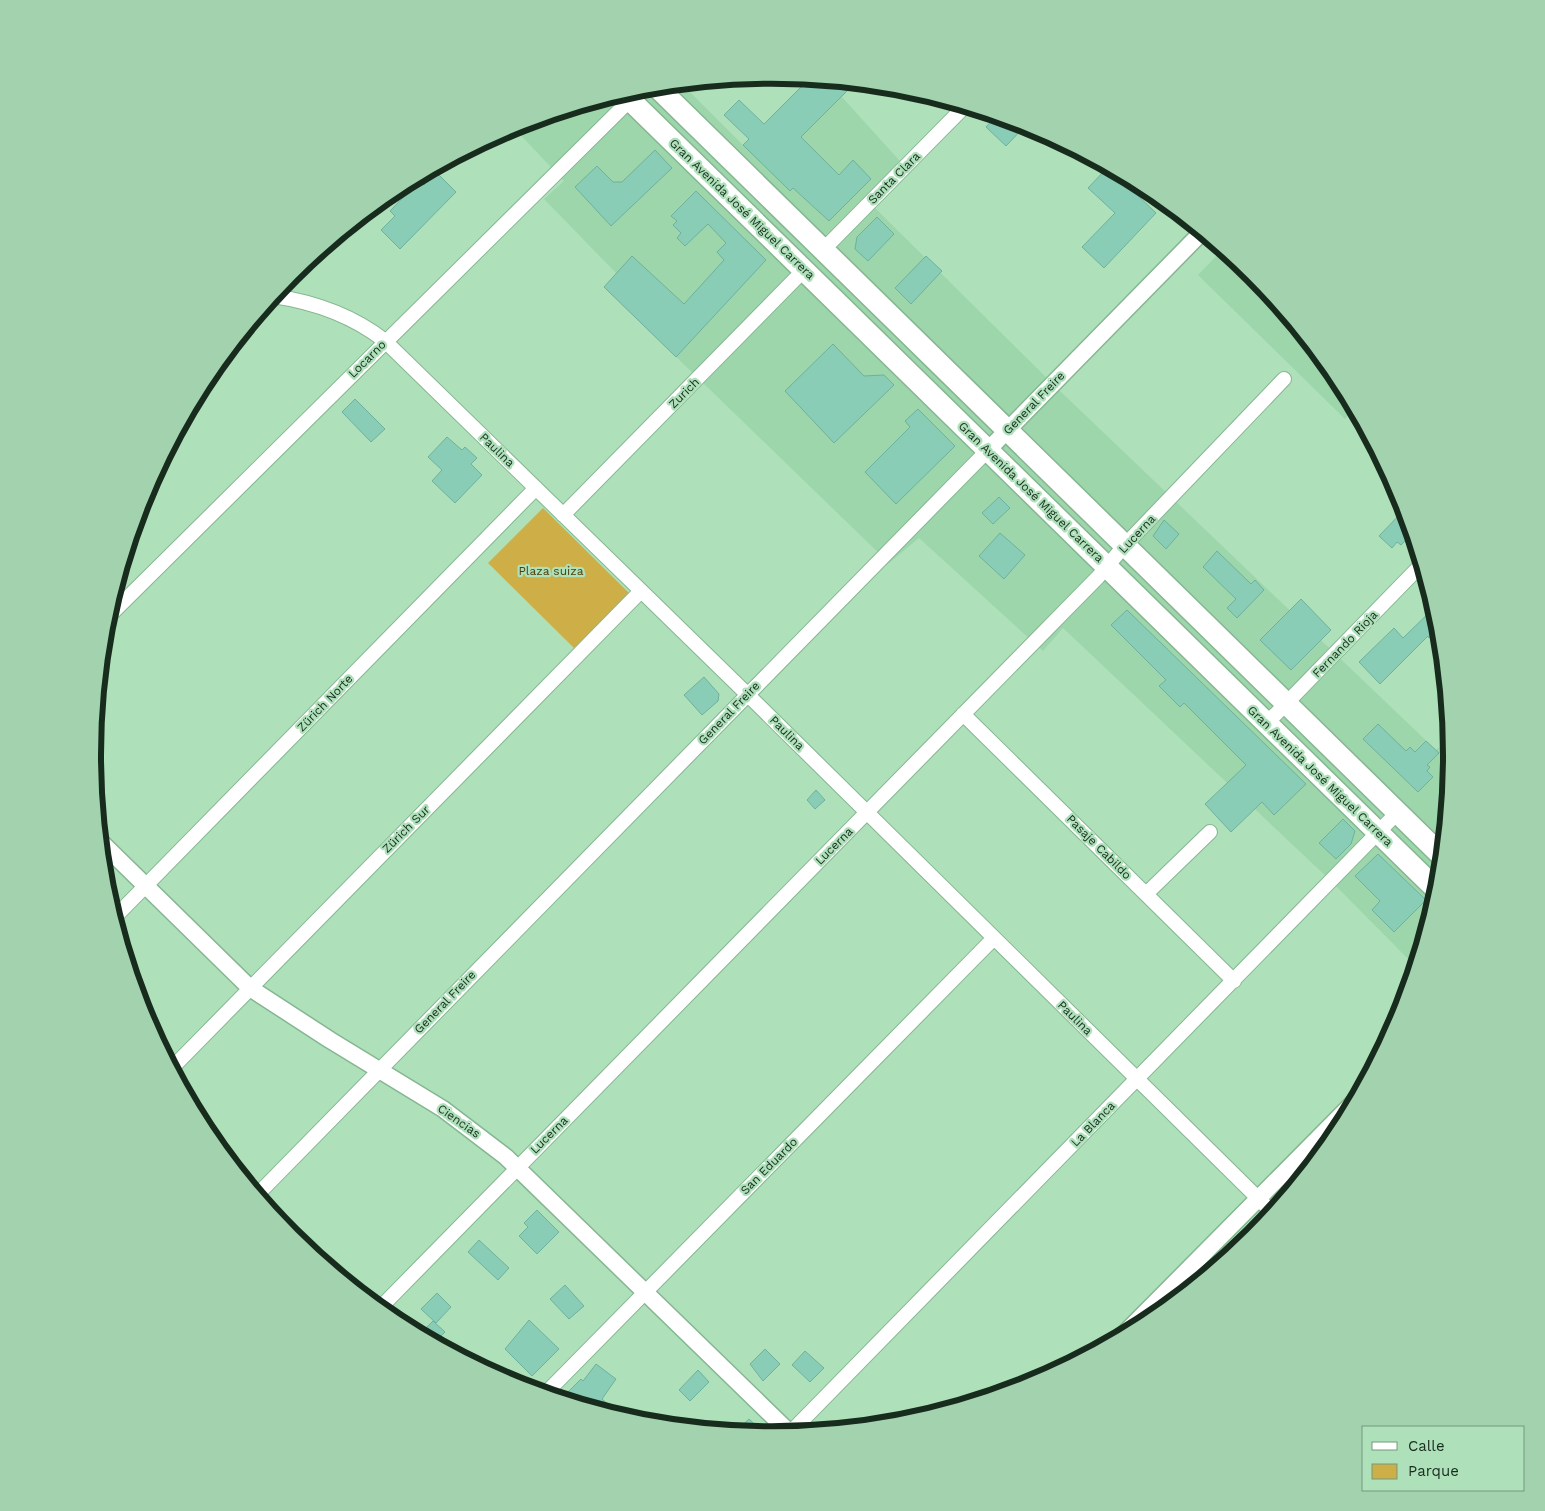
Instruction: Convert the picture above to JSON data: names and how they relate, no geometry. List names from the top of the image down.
{
  "streets": {
    "main road": ["Gran Avenida José Miguel Carrera"],
    "street": [
      "Santa Clara",
      "Locarno",
      "Zurich",
      "General Freire",
      "Paulina",
      "Lucerna",
      "Fernando Rioja",
      "Zürich Norte",
      "Zürich Sur",
      "Pasaje Cabildo",
      "Ciencias",
      "La Blanca",
      "San Eduardo"
    ]
  },
  "crossings": [
    ["Gran Avenida José Miguel Carrera", "Locarno"],
    ["Gran Avenida José Miguel Carrera", "Zurich"],
    ["Gran Avenida José Miguel Carrera", "General Freire"],
    ["Gran Avenida José Miguel Carrera", "Lucerna"],
    ["Gran Avenida José Miguel Carrera", "Fernando Rioja"],
    ["Gran Avenida José Miguel Carrera", "La Blanca"],
    ["Locarno", "Paulina"],
    ["Zurich", "Paulina"],
    ["General Freire", "Paulina"],
    ["General Freire", "Ciencias"],
    ["Paulina", "Lucerna"],
    ["Paulina", "Zürich Norte"],
    ["Paulina", "Zürich Sur"],
    ["Paulina", "La Blanca"],
    ["Paulina", "San Eduardo"],
    ["Lucerna", "Pasaje Cabildo"],
    ["Lucerna", "Ciencias"],
    ["Zürich Norte", "Ciencias"],
    ["Zürich Sur", "Ciencias"],
    ["Pasaje Cabildo", "La Blanca"],
    ["Ciencias", "San Eduardo"]
  ],
  "parks": ["Plaza suiza"],
  "legend": ["Calle", "Parque"]
}
